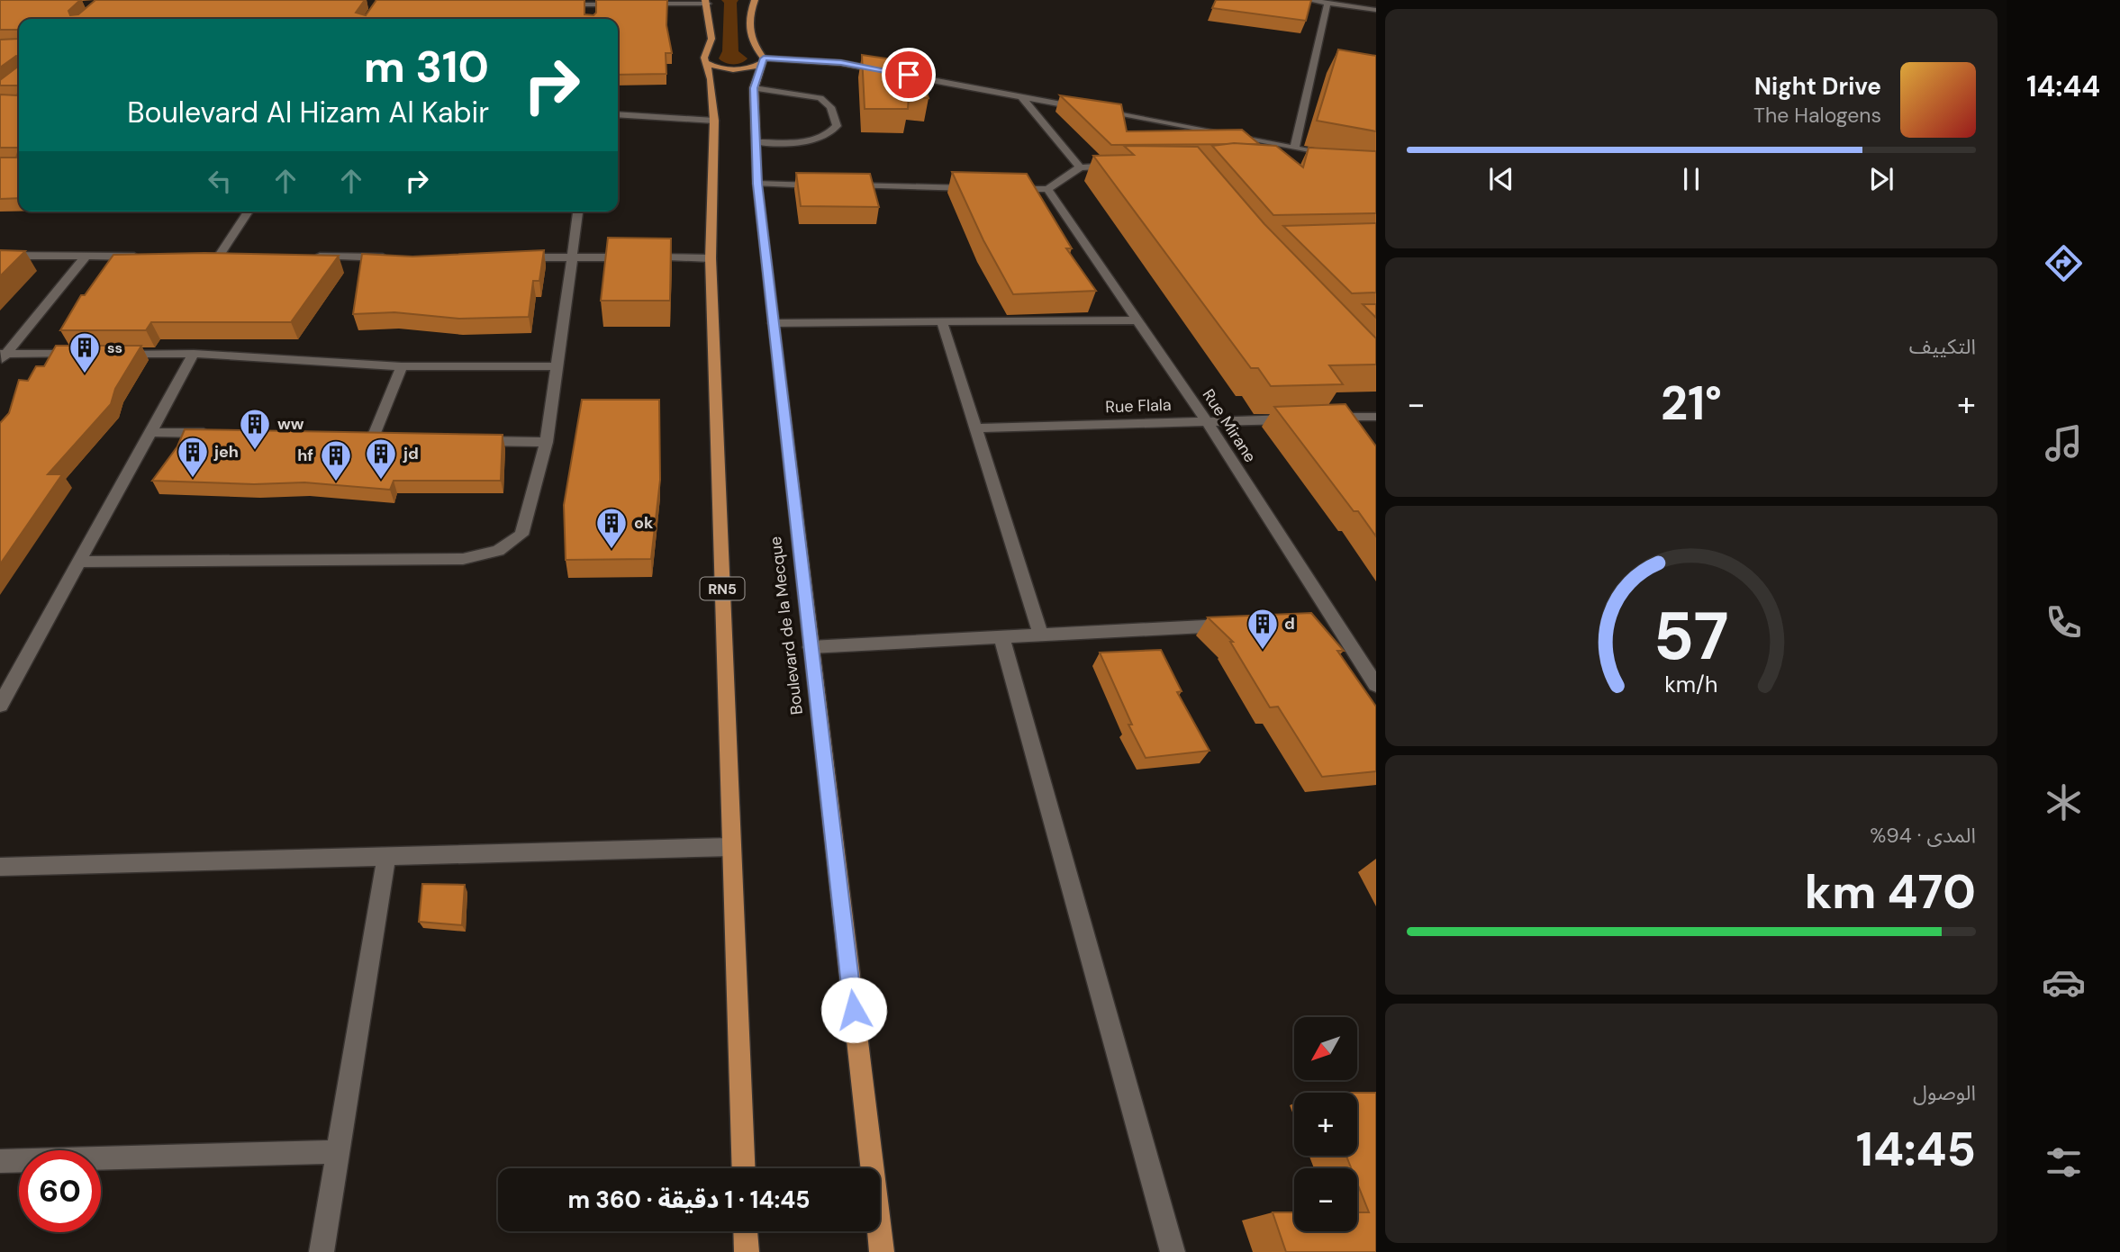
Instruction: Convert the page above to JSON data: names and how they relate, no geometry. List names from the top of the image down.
{
  "streets": {
    "main road": ["RN5", "Boulevard de la Mecque"],
    "street": ["Rue Flala", "Rue Mirane"]
  },
  "crossings": [
    ["Rue Flala", "Rue Mirane"]
  ],
  "places": {
    "building": [
      "ss",
      "ww",
      "jeh",
      "jd",
      "hf",
      "ok",
      "d"
    ]
  },
  "north": "bottom left",
  "page": {
    "tabs": "14:44",
    "turn": ["310 m", "Boulevard Al Hizam Al Kabir"],
    "song": ["Night Drive", "The Halogens"],
    "tile": [
      "التكييف",
      ["المدى · 94%", "470 km"],
      ["الوصول", "14:45"]
    ],
    "heat": ["−", "21°", "+"],
    "map_buttons": ["+", "−"],
    "limit": "60",
    "trip": "14:45 · 1 دقيقة · 360 m",
    "gauge": ["57", "km/h"]
  }
}
